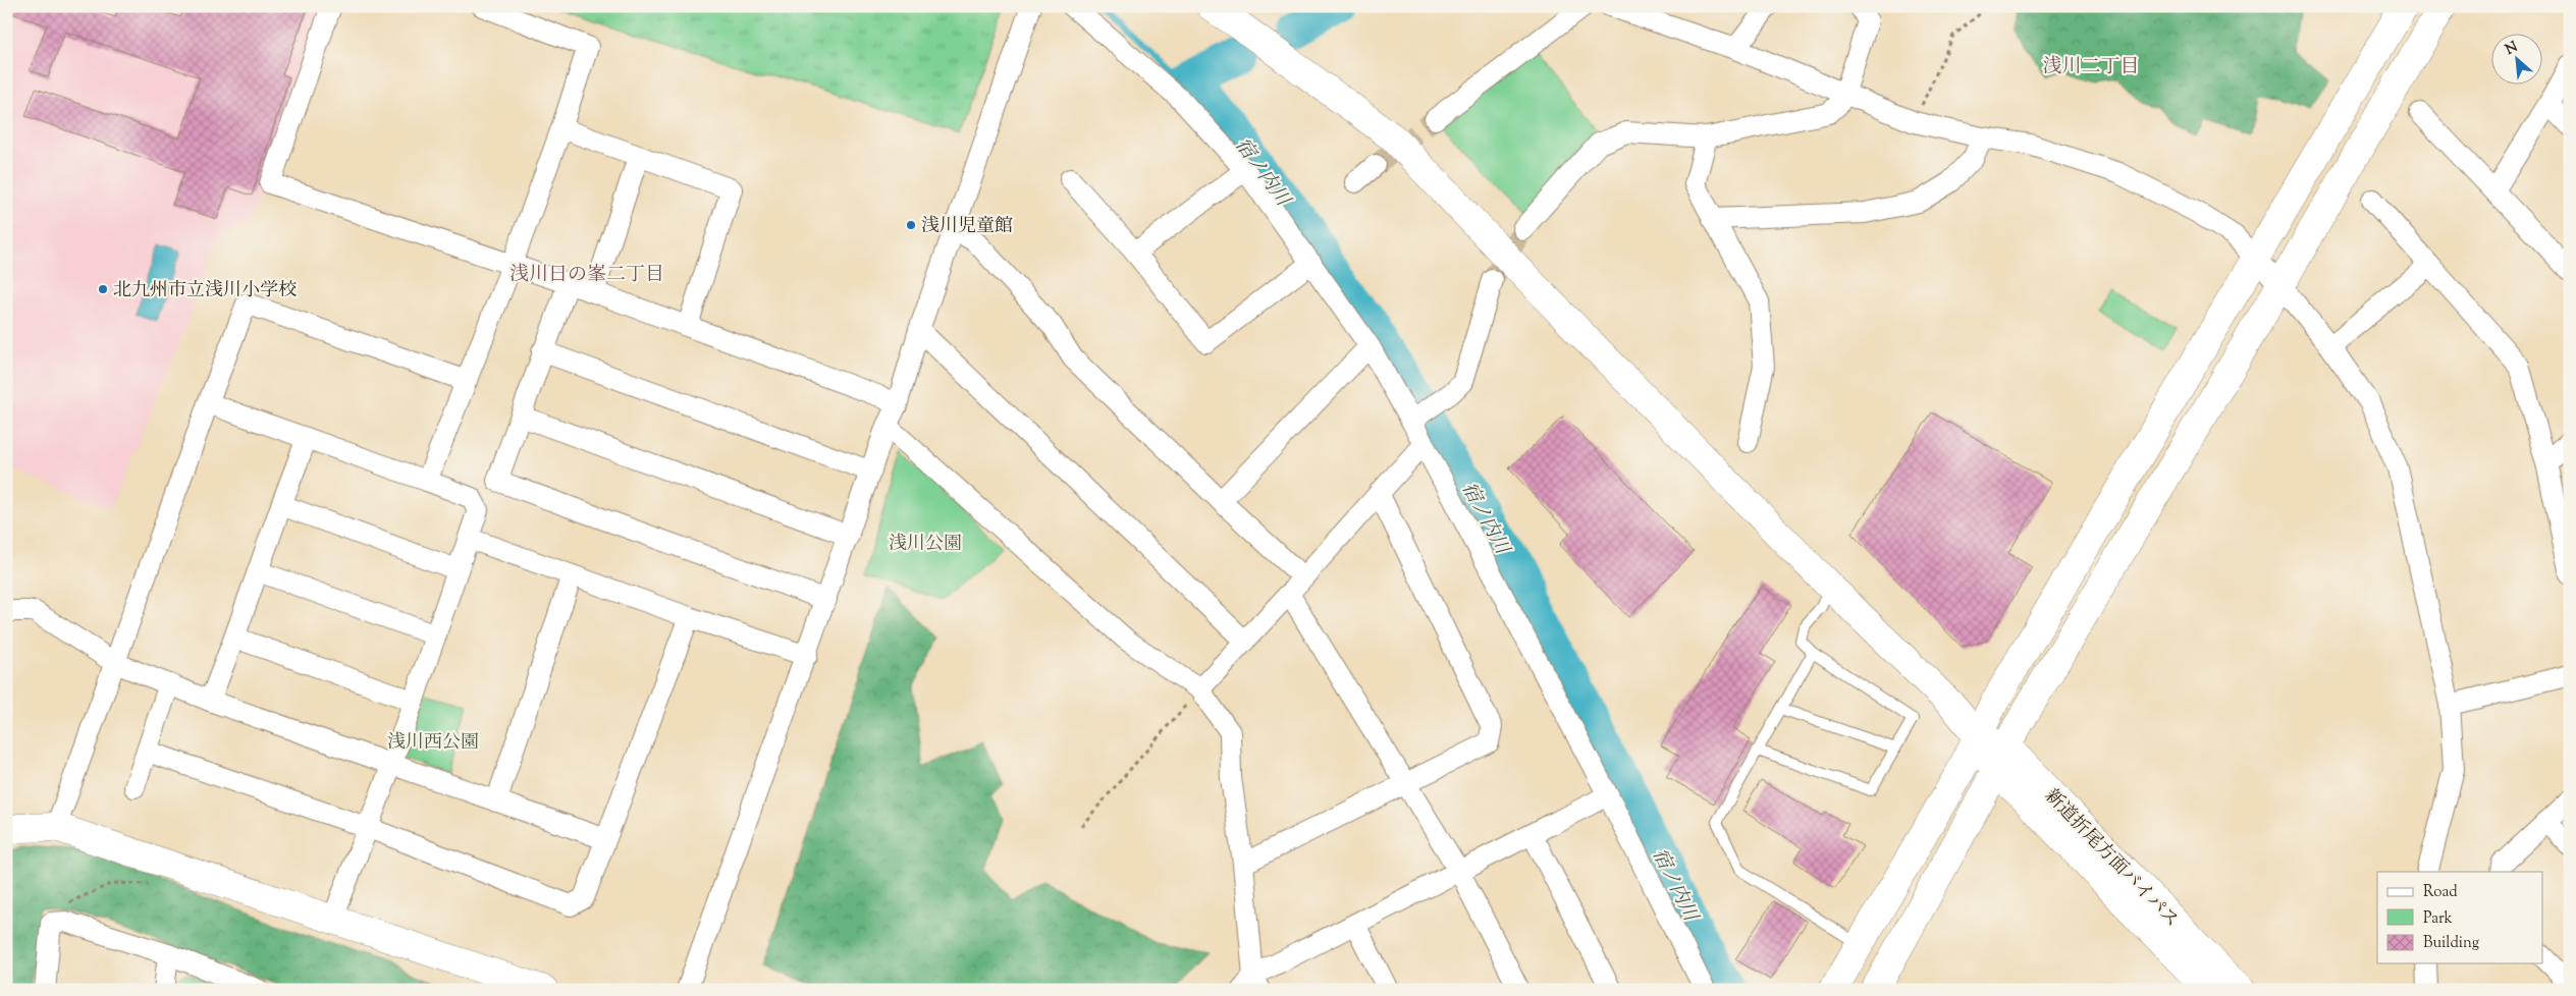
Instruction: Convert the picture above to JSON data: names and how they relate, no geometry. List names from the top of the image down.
{
  "streets": {
    "street": ["新道折尾方面バイパス"]
  },
  "districts": ["浅川二丁目", "浅川日の峯二丁目"],
  "water": ["宿ノ内川"],
  "parks": ["浅川公園", "浅川西公園"],
  "places": ["浅川児童館", "北九州市立浅川小学校"],
  "legend": ["Road", "Park", "Building"],
  "north": "top left"
}
